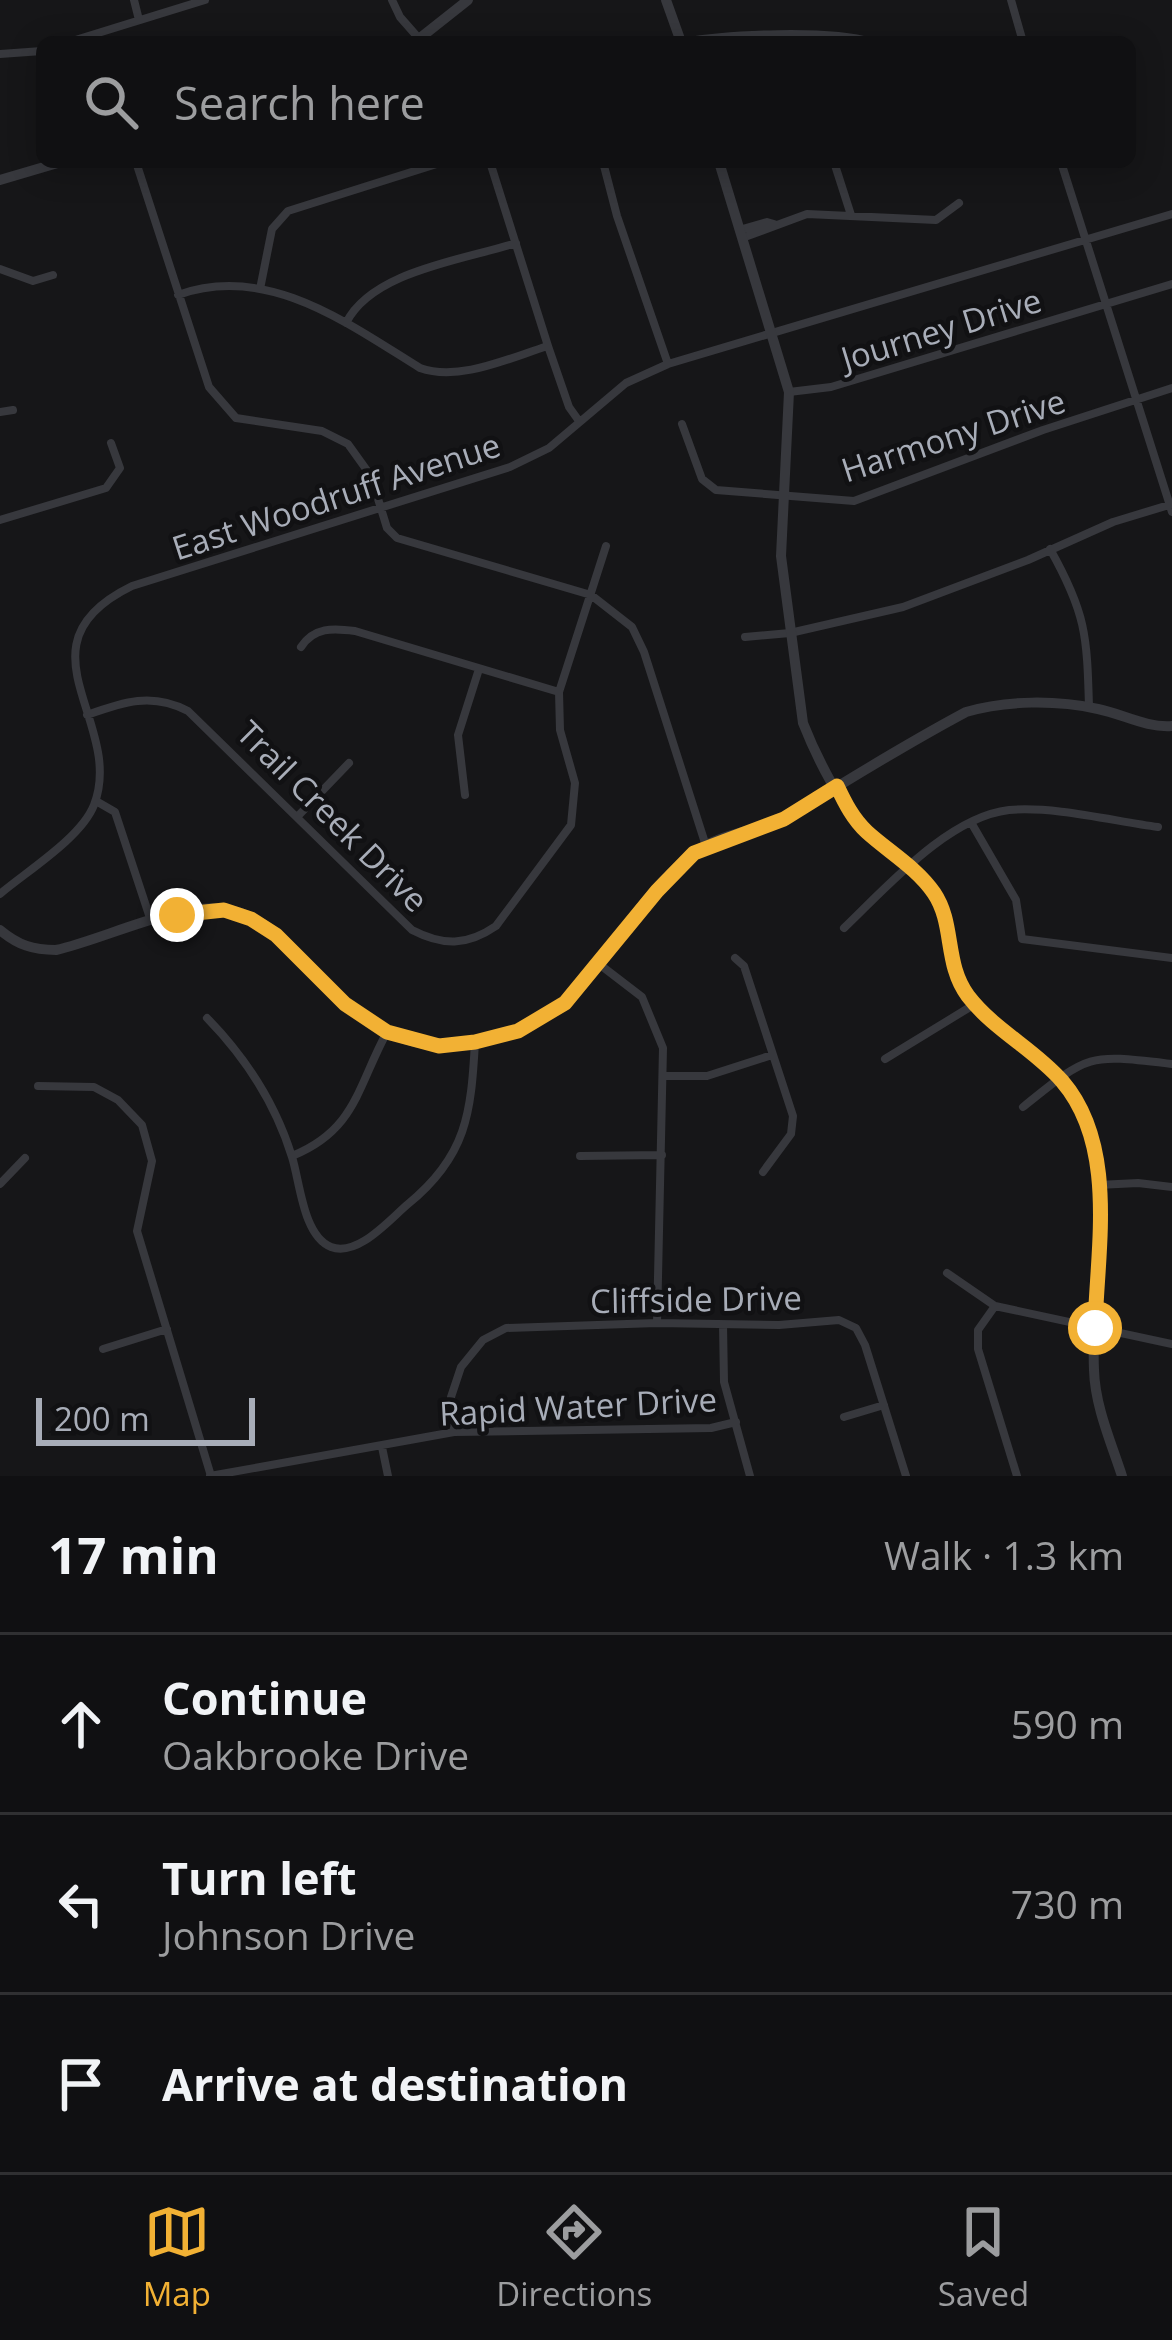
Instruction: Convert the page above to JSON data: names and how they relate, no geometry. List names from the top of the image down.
{
  "streets": {
    "street": [
      "Journey Drive",
      "Harmony Drive",
      "East Woodruff Avenue",
      "Trail Creek Drive",
      "Cliffside Drive",
      "Rapid Water Drive"
    ]
  },
  "crossings": [
    ["East Woodruff Avenue", "Trail Creek Drive"],
    ["Cliffside Drive", "Rapid Water Drive"]
  ],
  "scale_bar": "200 m",
  "page": {
    "search": "Search here",
    "scale": "200 m",
    "heading": ["17 min", "Walk · 1.3 km"],
    "list": [
      ["Continue", "Oakbrooke Drive", "590 m"],
      ["Turn left", "Johnson Drive", "730 m"],
      "Arrive at destination"
    ],
    "nav": ["Map", "Directions", "Saved"]
  }
}
